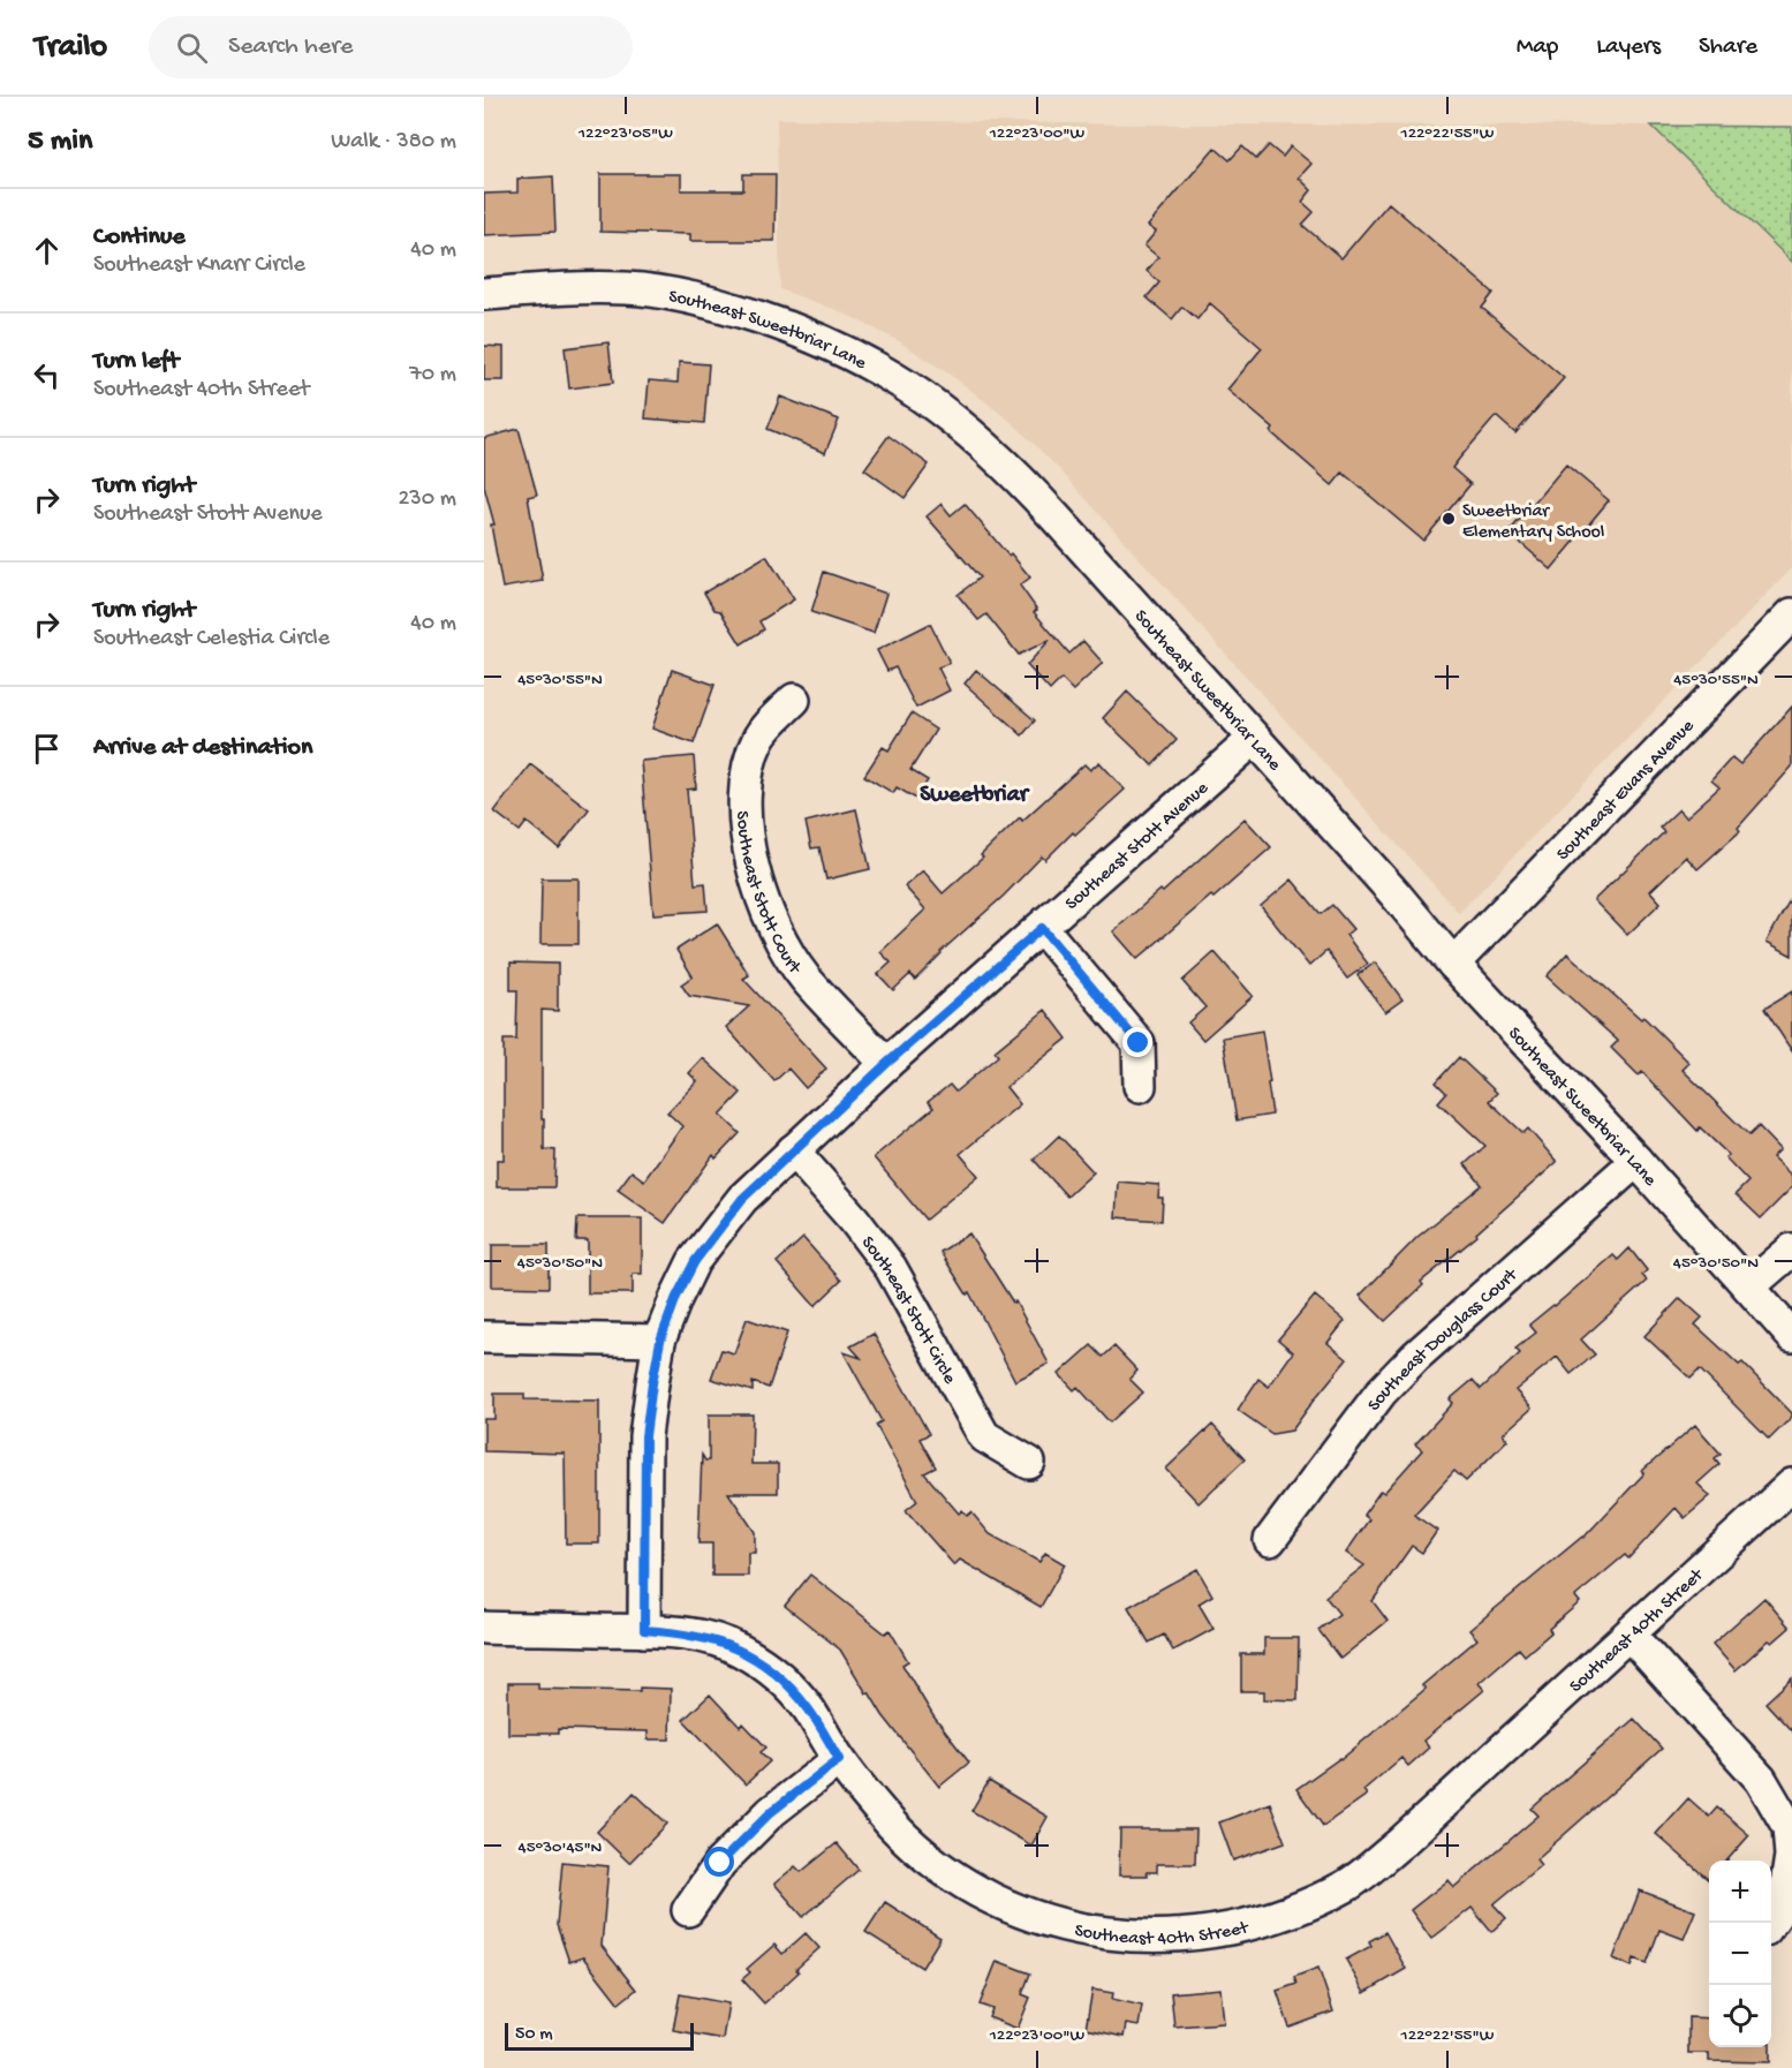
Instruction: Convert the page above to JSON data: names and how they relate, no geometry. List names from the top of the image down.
{
  "streets": {
    "street": [
      "Southeast Sweetbriar Lane",
      "Southeast Evans Avenue",
      "Southeast Stott Avenue",
      "Southeast Stott Court",
      "Southeast Stott Circle",
      "Southeast Douglass Court",
      "Southeast 40th Street"
    ]
  },
  "crossings": [
    ["Southeast Sweetbriar Lane", "Southeast Evans Avenue"],
    ["Southeast Sweetbriar Lane", "Southeast Stott Avenue"],
    ["Southeast Sweetbriar Lane", "Southeast Douglass Court"],
    ["Southeast Stott Avenue", "Southeast Stott Court"],
    ["Southeast Stott Avenue", "Southeast Stott Circle"],
    ["Southeast Stott Avenue", "Southeast 40th Street"]
  ],
  "districts": ["Sweetbriar"],
  "places": ["Sweetbriar Elementary School"],
  "scale_bar": "50 m",
  "page": {
    "header": "Trailo",
    "search": "Search here",
    "nav": ["Map", "Layers", "Share"],
    "heading": ["5 min", "Walk · 380 m"],
    "list": [
      ["Continue", "Southeast Knarr Circle", "40 m"],
      ["Turn left", "Southeast 40th Street", "70 m"],
      ["Turn right", "Southeast Stott Avenue", "230 m"],
      ["Turn right", "Southeast Celestia Circle", "40 m"],
      "Arrive at destination"
    ],
    "map_buttons": ["+", "−"],
    "scale": "50 m"
  },
  "coordinates": [
    "122°23'05\"W",
    "122°23'00\"W",
    "122°22'55\"W",
    "45°30'55\"N",
    "45°30'50\"N",
    "45°30'45\"N"
  ]
}
